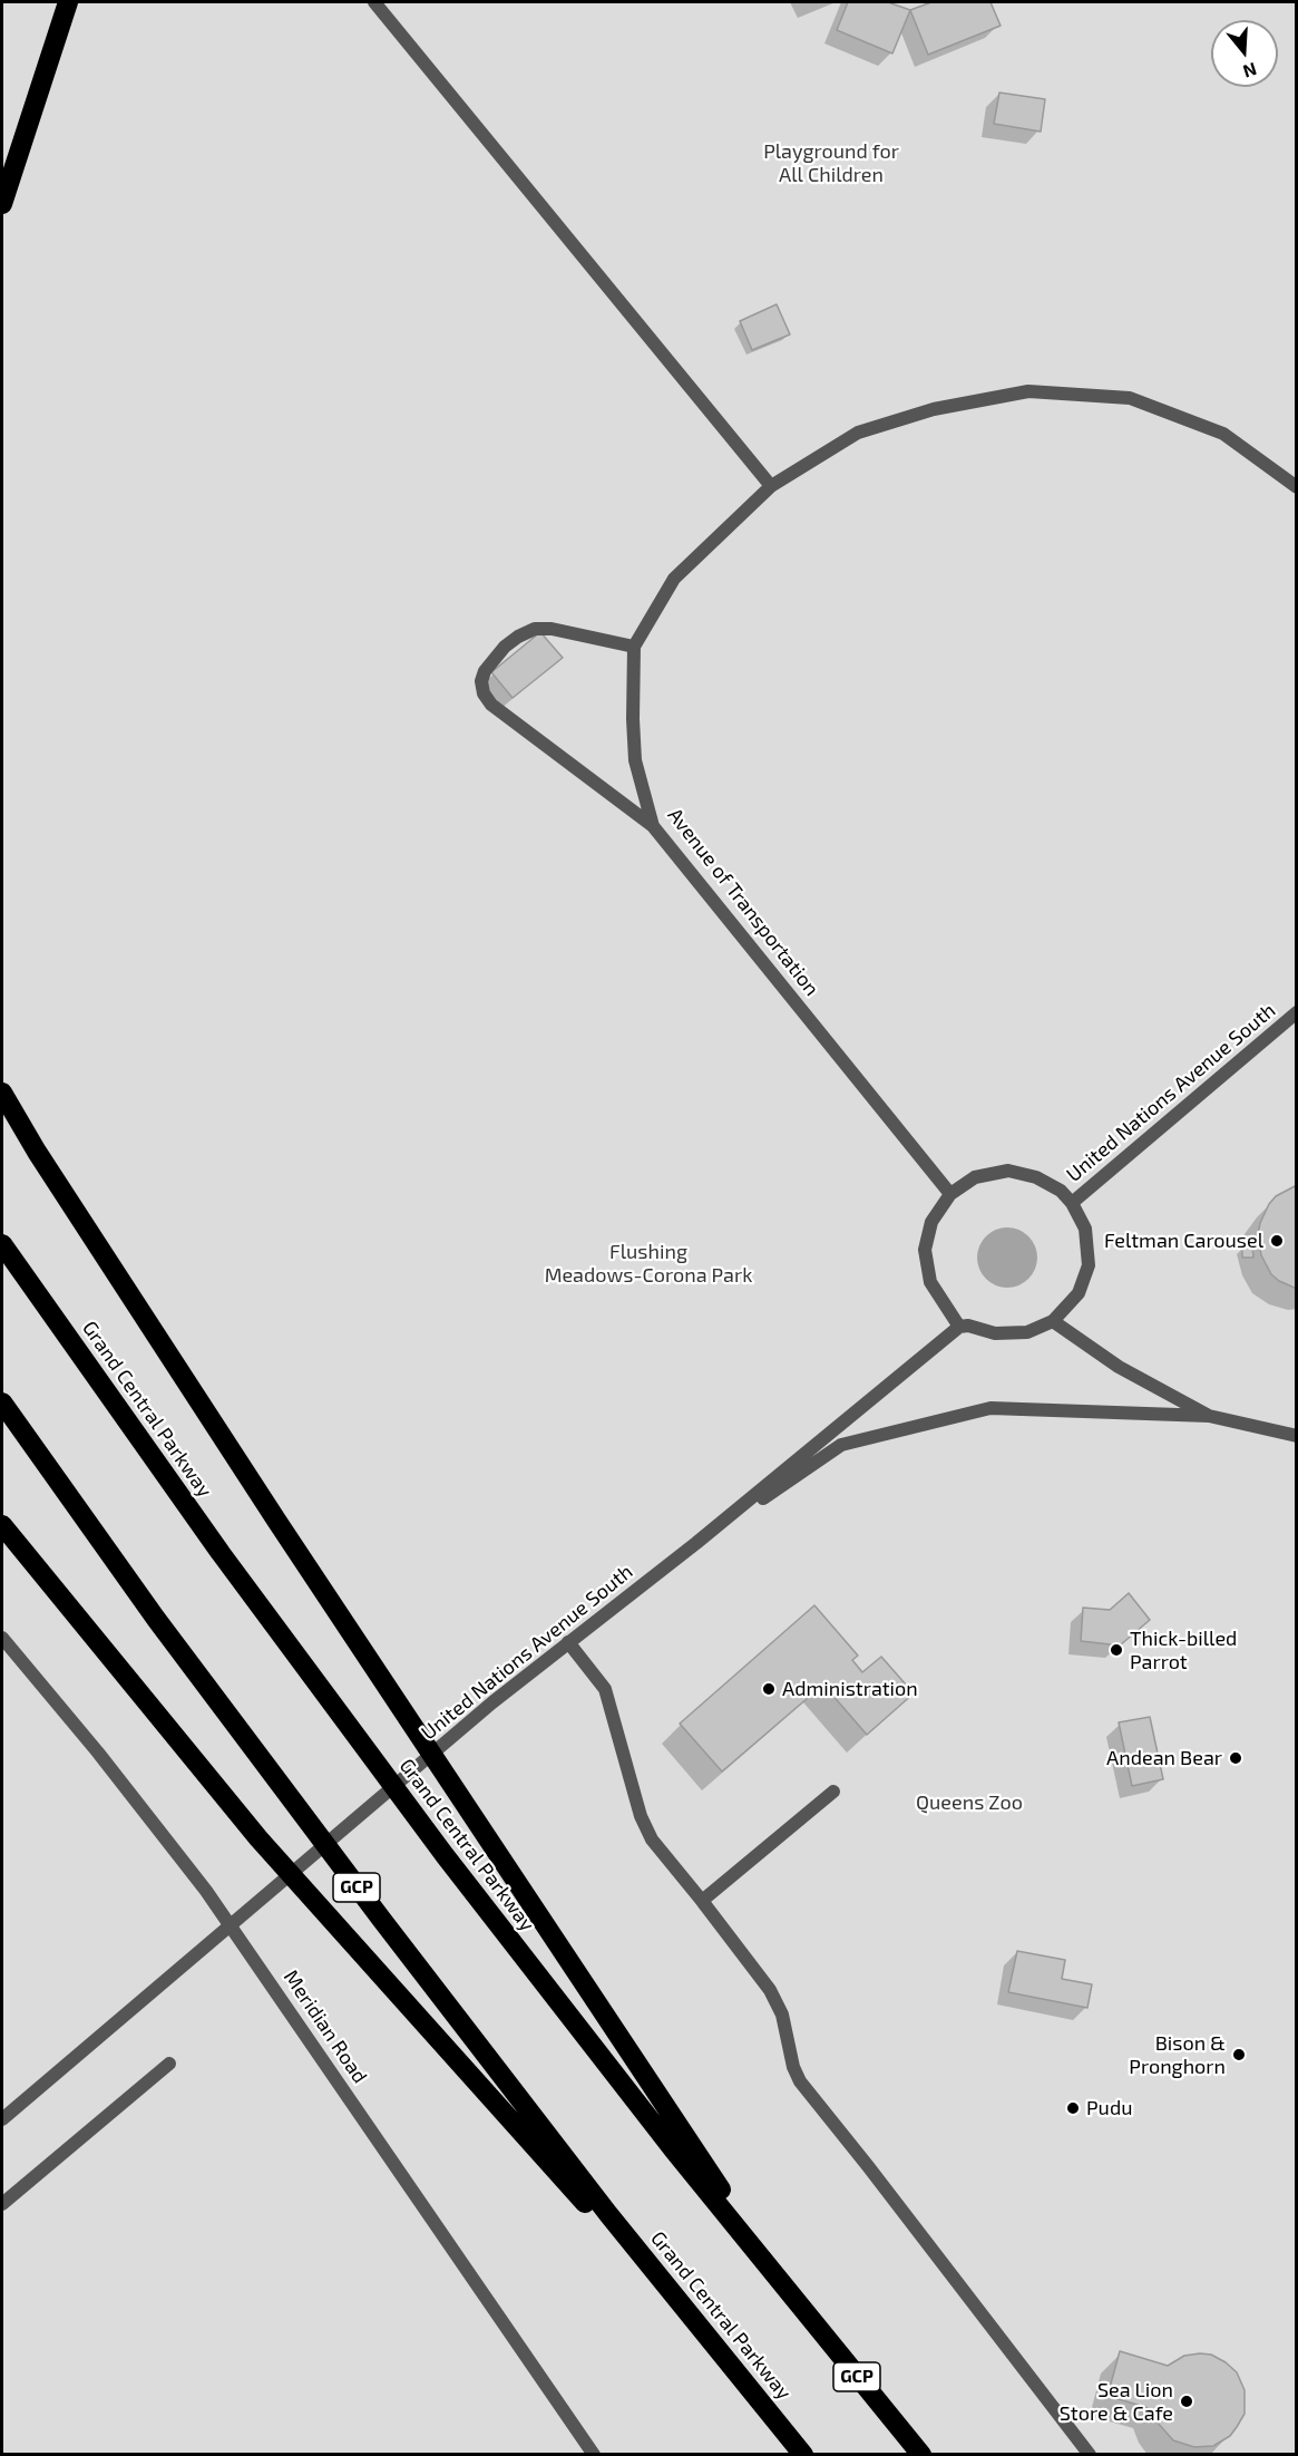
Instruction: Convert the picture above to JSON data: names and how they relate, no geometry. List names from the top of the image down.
{
  "streets": {
    "highway": ["Grand Central Parkway", "GCP"],
    "street": ["Avenue of Transportation", "United Nations Avenue South", "Meridian Road"]
  },
  "crossings": [
    ["Avenue of Transportation", "United Nations Avenue South"]
  ],
  "parks": ["Playground for All Children", "Flushing Meadows-Corona Park", "Queens Zoo"],
  "places": [
    "Feltman Carousel",
    "Thick-billed Parrot",
    "Administration",
    "Andean Bear",
    "Bison & Pronghorn",
    "Pudu",
    "Sea Lion Store & Cafe"
  ],
  "north": "bottom"
}
